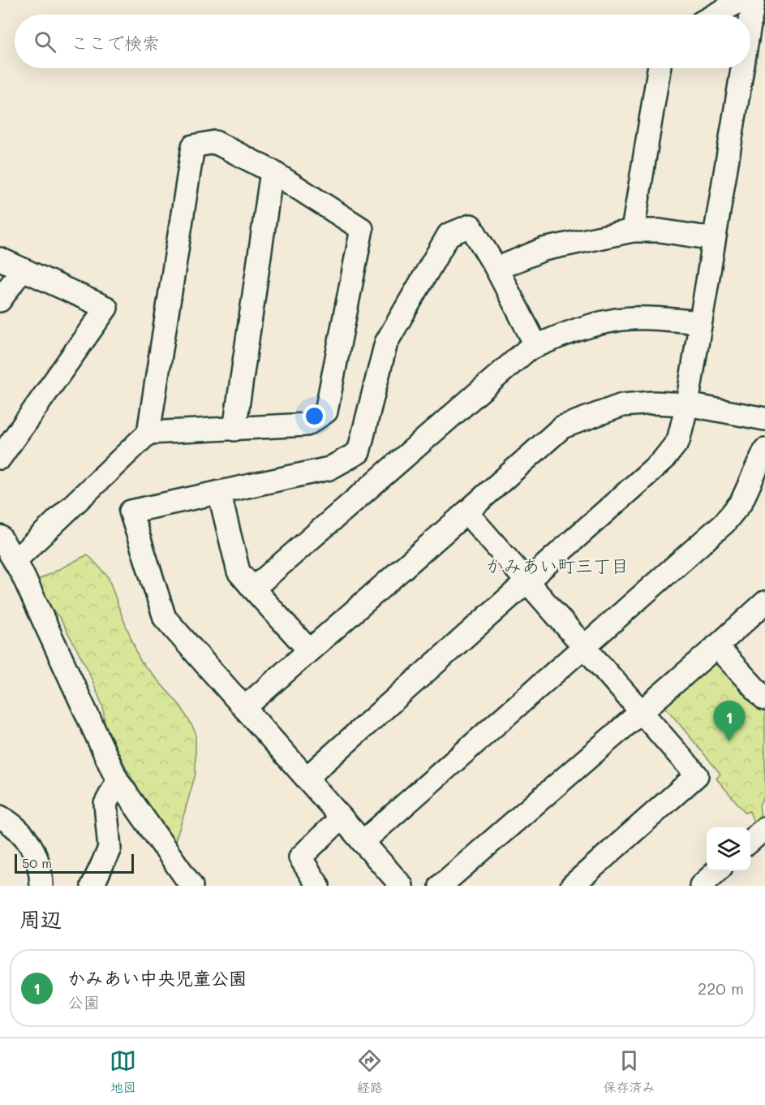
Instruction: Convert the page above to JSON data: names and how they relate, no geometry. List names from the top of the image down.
{
  "districts": ["かみあい町三丁目"],
  "scale_bar": "50 m",
  "page": {
    "search": "ここで検索",
    "pins": "1",
    "scale": "50 m",
    "heading": "周辺",
    "list": [
      {
        "mark": "1",
        "name": "かみあい中央児童公園",
        "note": "公園",
        "value": "220 m"
      }
    ],
    "nav": ["地図", "経路", "保存済み"]
  }
}
